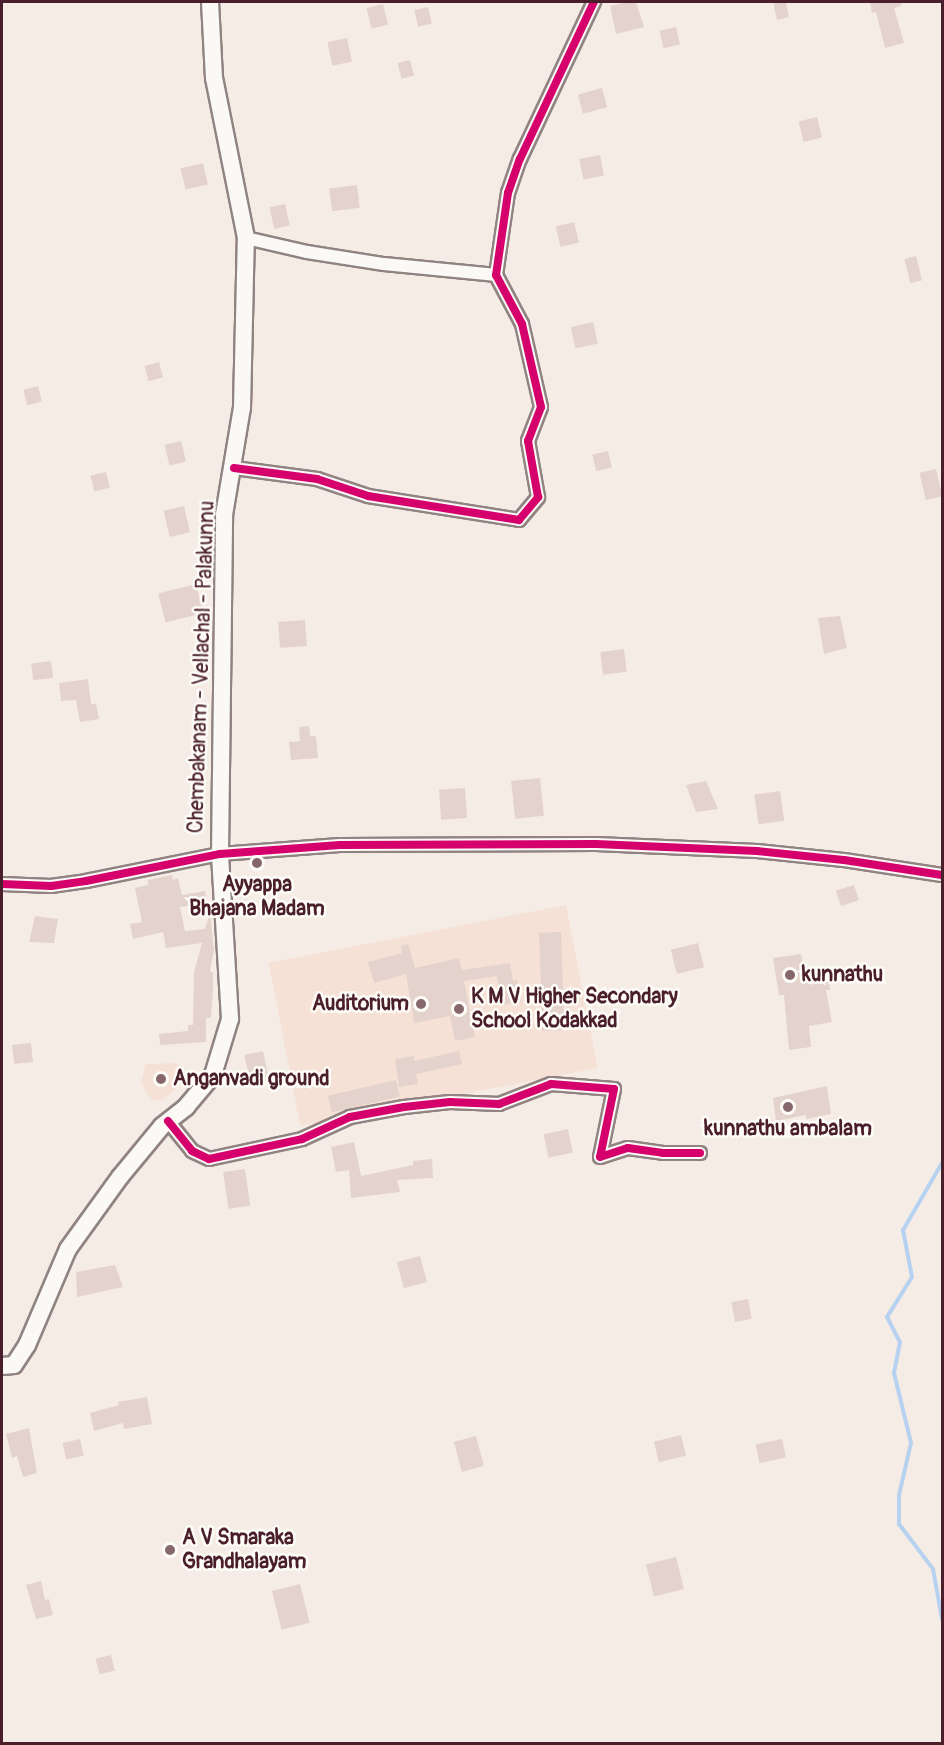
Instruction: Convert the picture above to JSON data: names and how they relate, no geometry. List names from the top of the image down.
{
  "streets": {
    "main road": ["Chembakanam - Vellachal - Palakunnu"]
  },
  "places": [
    "Ayyappa Bhajana Madam",
    "kunnathu",
    "Auditorium",
    "K M V Higher Secondary School Kodakkad",
    "Anganvadi ground",
    "kunnathu ambalam",
    "A V Smaraka Grandhalayam"
  ]
}
